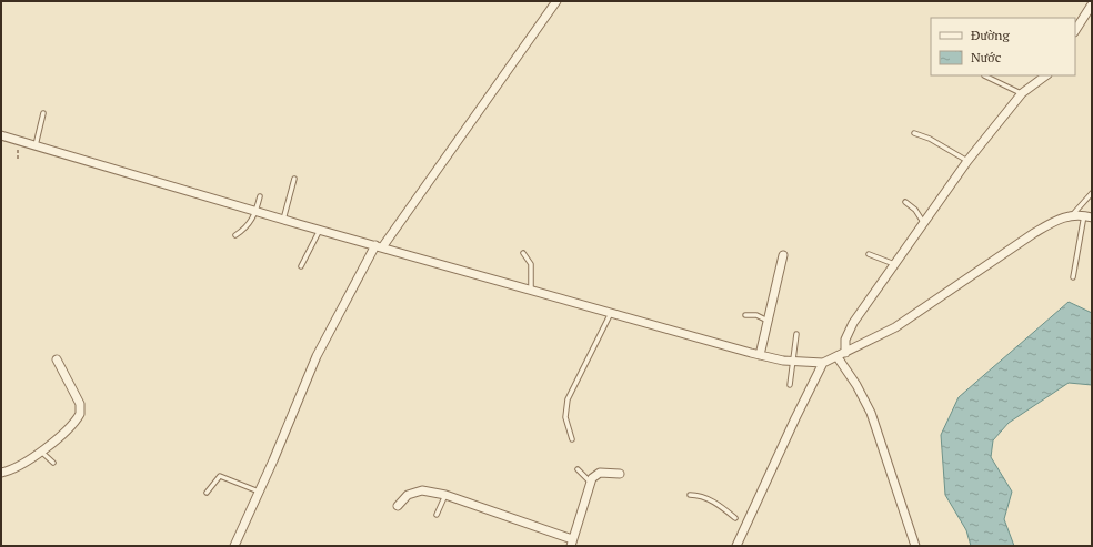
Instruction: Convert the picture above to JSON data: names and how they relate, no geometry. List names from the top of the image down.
{
  "legend": ["Đường", "Nước"]
}
